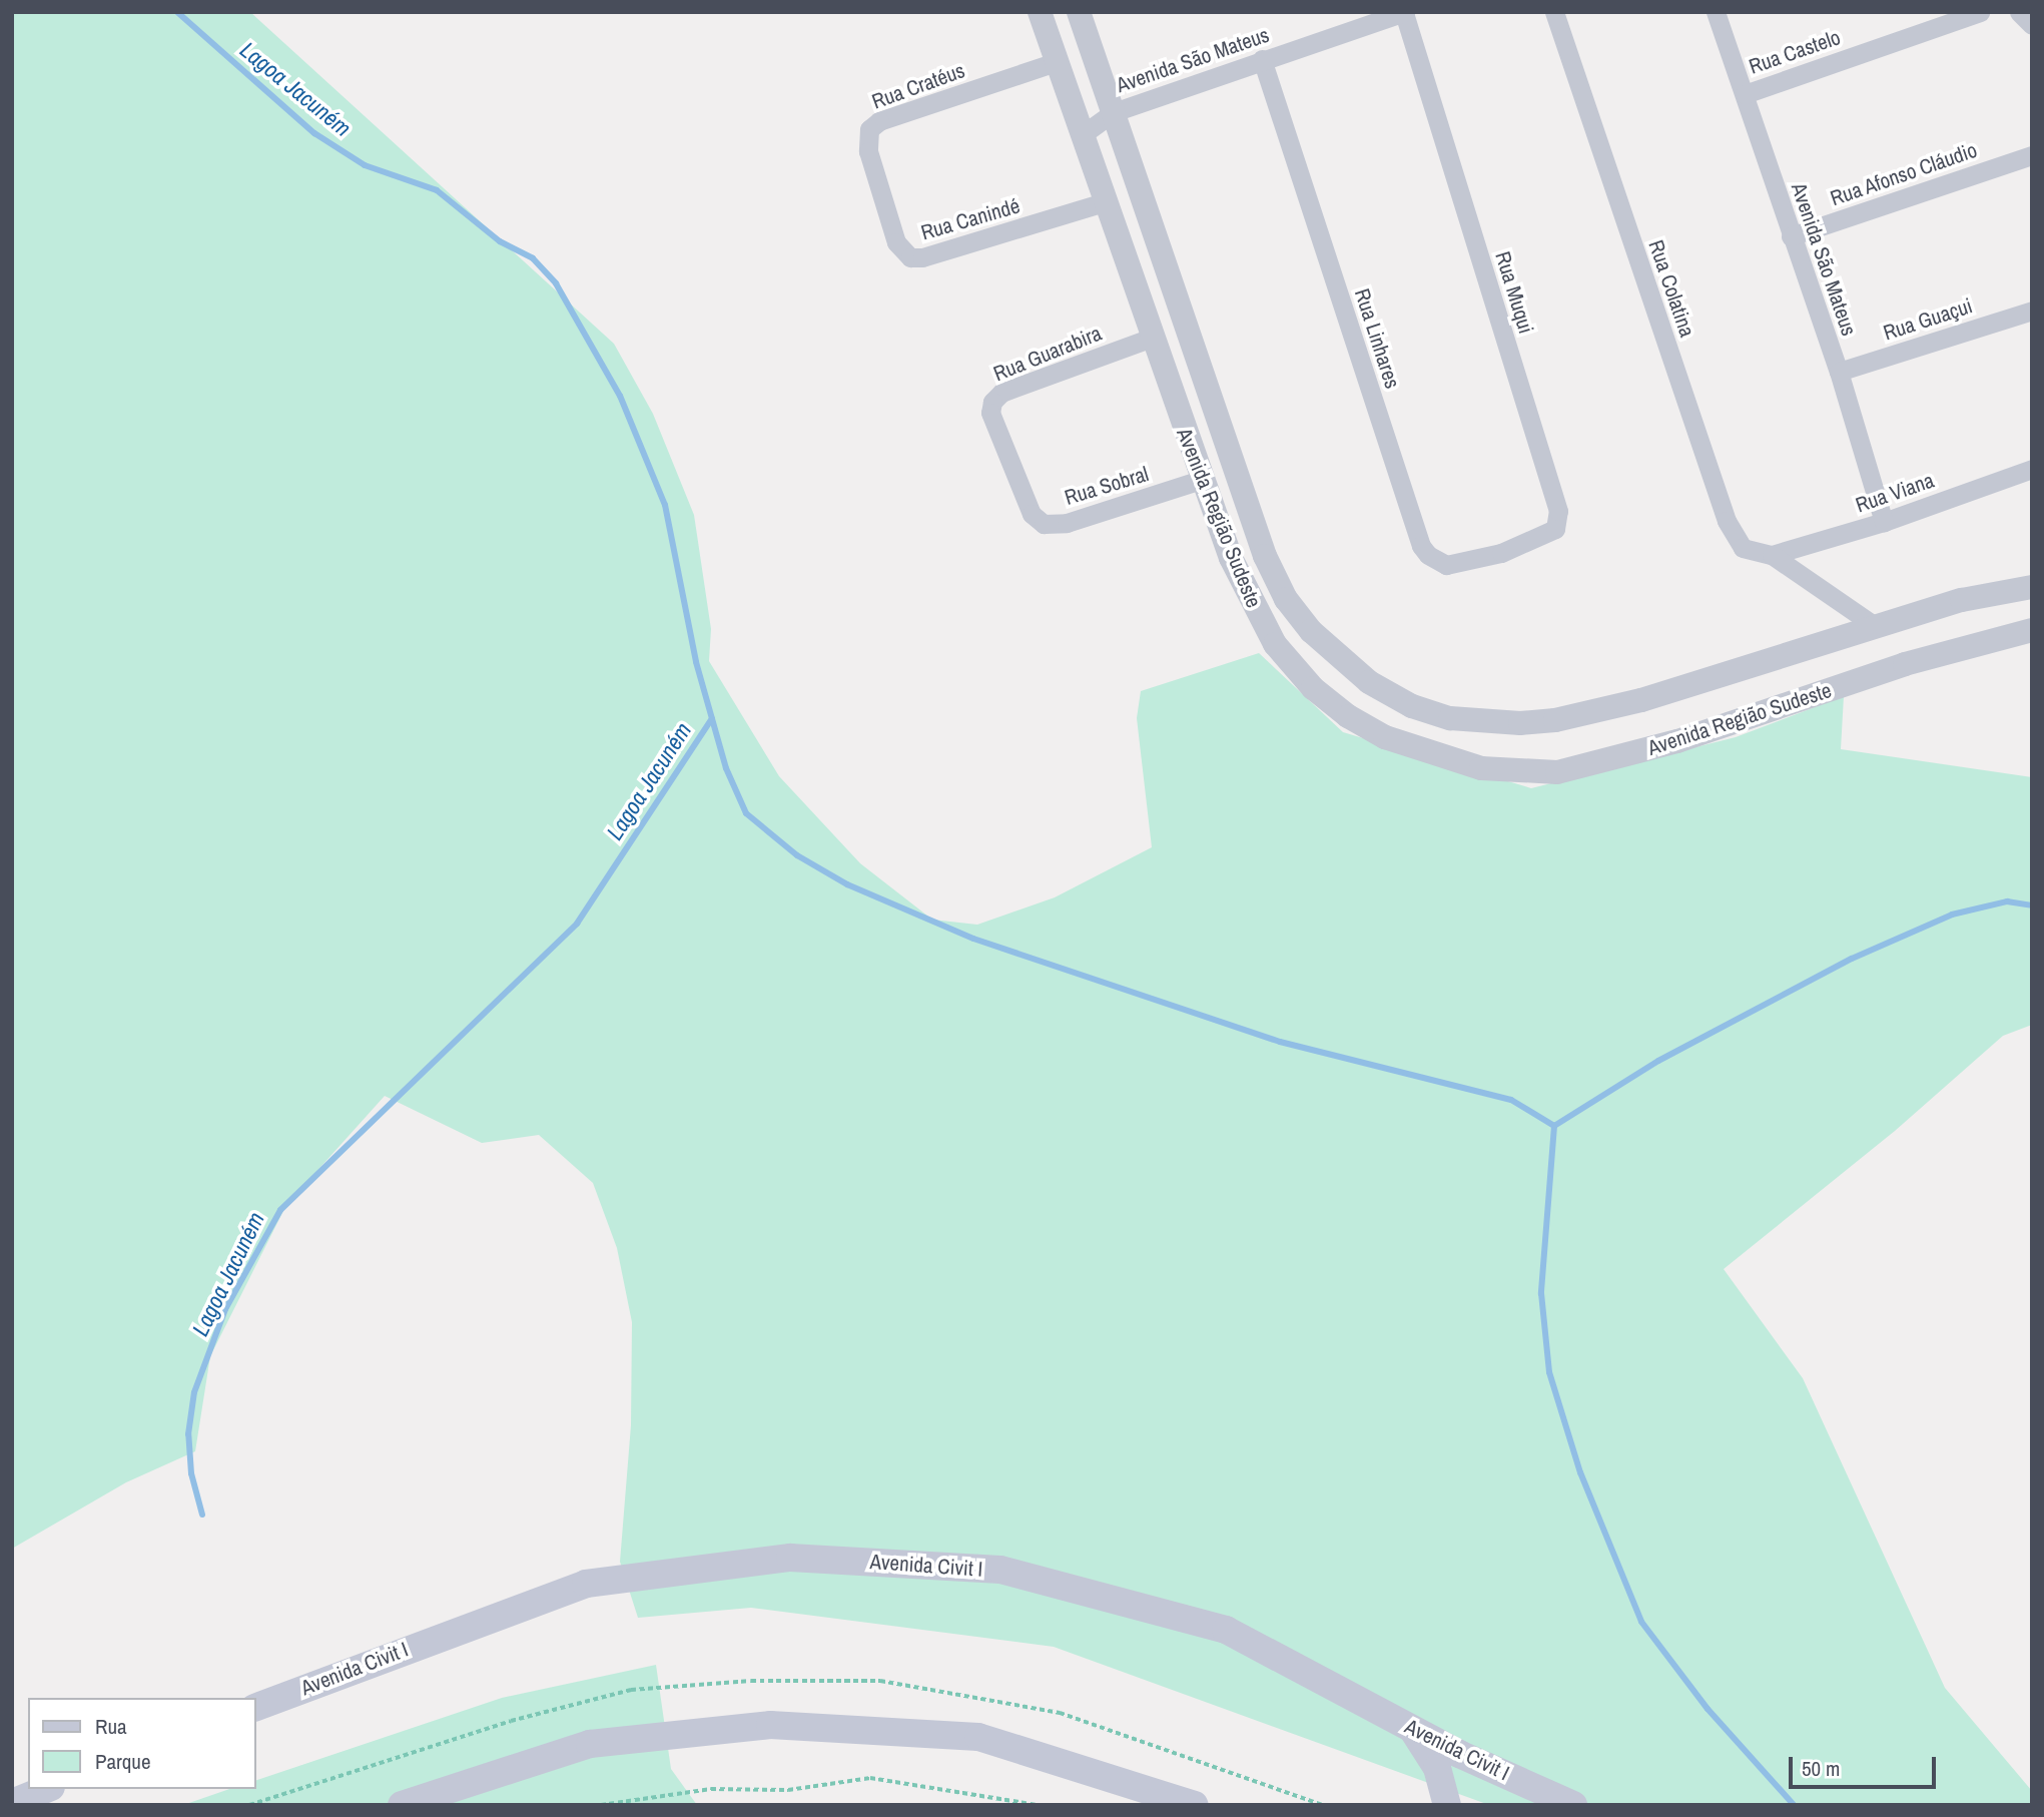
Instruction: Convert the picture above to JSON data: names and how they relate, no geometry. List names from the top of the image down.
{
  "streets": {
    "main road": ["Avenida Civit I"],
    "street": [
      "Rua Castelo",
      "Avenida São Mateus",
      "Rua Cratéus",
      "Rua Afonso Cláudio",
      "Rua Canindé",
      "Rua Colatina",
      "Rua Muqui",
      "Rua Guaçui",
      "Rua Linhares",
      "Rua Guarabira",
      "Rua Sobral",
      "Rua Viana",
      "Avenida Região Sudeste"
    ]
  },
  "crossings": [
    ["Rua Castelo", "Avenida São Mateus"],
    ["Avenida São Mateus", "Rua Afonso Cláudio"],
    ["Avenida São Mateus", "Rua Muqui"],
    ["Avenida São Mateus", "Rua Guaçui"],
    ["Avenida São Mateus", "Rua Linhares"],
    ["Avenida São Mateus", "Rua Viana"],
    ["Avenida São Mateus", "Avenida Região Sudeste"],
    ["Rua Cratéus", "Rua Canindé"],
    ["Rua Cratéus", "Avenida Região Sudeste"],
    ["Rua Canindé", "Avenida Região Sudeste"],
    ["Rua Colatina", "Rua Viana"],
    ["Rua Colatina", "Avenida Região Sudeste"],
    ["Rua Muqui", "Rua Linhares"],
    ["Rua Guarabira", "Rua Sobral"],
    ["Rua Guarabira", "Avenida Região Sudeste"],
    ["Rua Sobral", "Avenida Região Sudeste"]
  ],
  "water": ["Lagoa Jacuném"],
  "legend": ["Rua", "Parque"],
  "scale_bar": "50 m"
}
